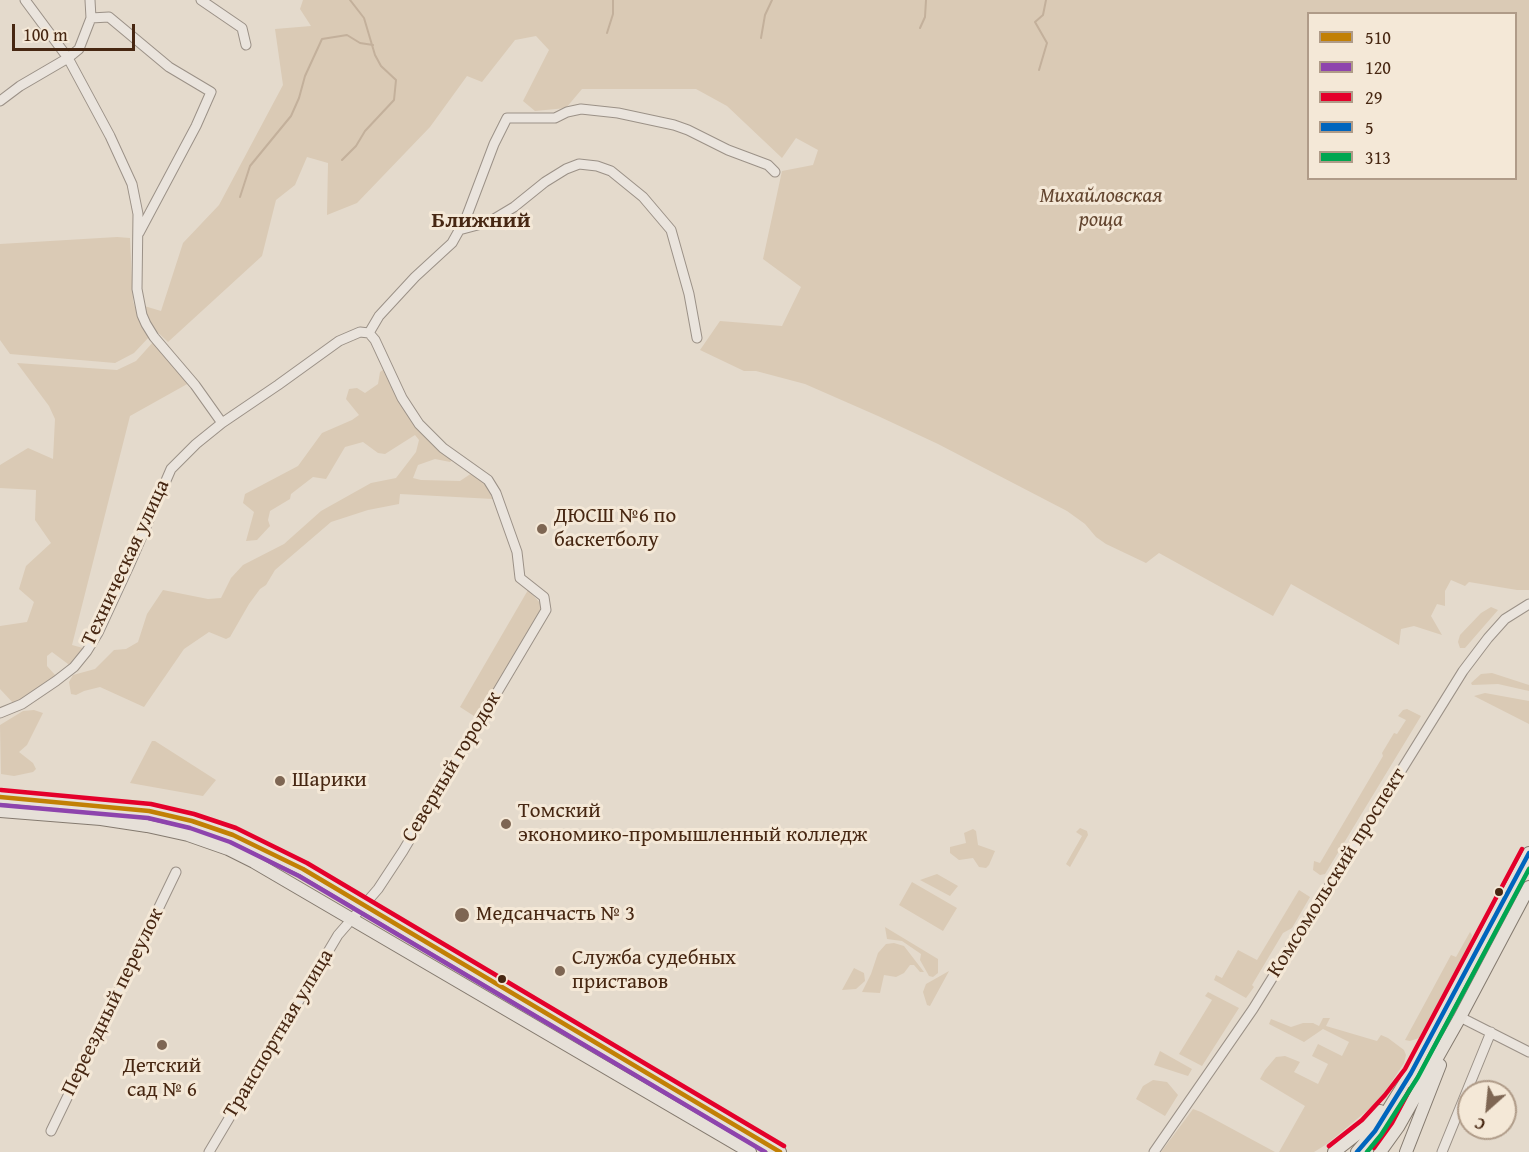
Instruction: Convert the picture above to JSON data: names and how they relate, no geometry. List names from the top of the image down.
{
  "streets": {
    "street": [
      "Техническая улица",
      "Северный городок",
      "Комсомольский проспект",
      "Переездный переулок",
      "Транспортная улица"
    ]
  },
  "crossings": [
    ["Техническая улица", "Северный городок"],
    ["Северный городок", "Транспортная улица"]
  ],
  "districts": ["Ближний"],
  "parks": ["Михайловская роща"],
  "places": [
    "ДЮСШ №6 по баскетболу",
    "Шарики",
    "Томский экономико-промышленный колледж",
    "Медсанчасть № 3",
    "Служба судебных приставов",
    "Детский сад № 6"
  ],
  "lines": [
    "transit line 29",
    "transit line 510",
    "transit line 120",
    "transit line 5",
    "transit line 313"
  ],
  "legend": [
    "510",
    "120",
    "29",
    "5",
    "313"
  ],
  "scale_bar": "100 m",
  "north": "bottom left"
}
